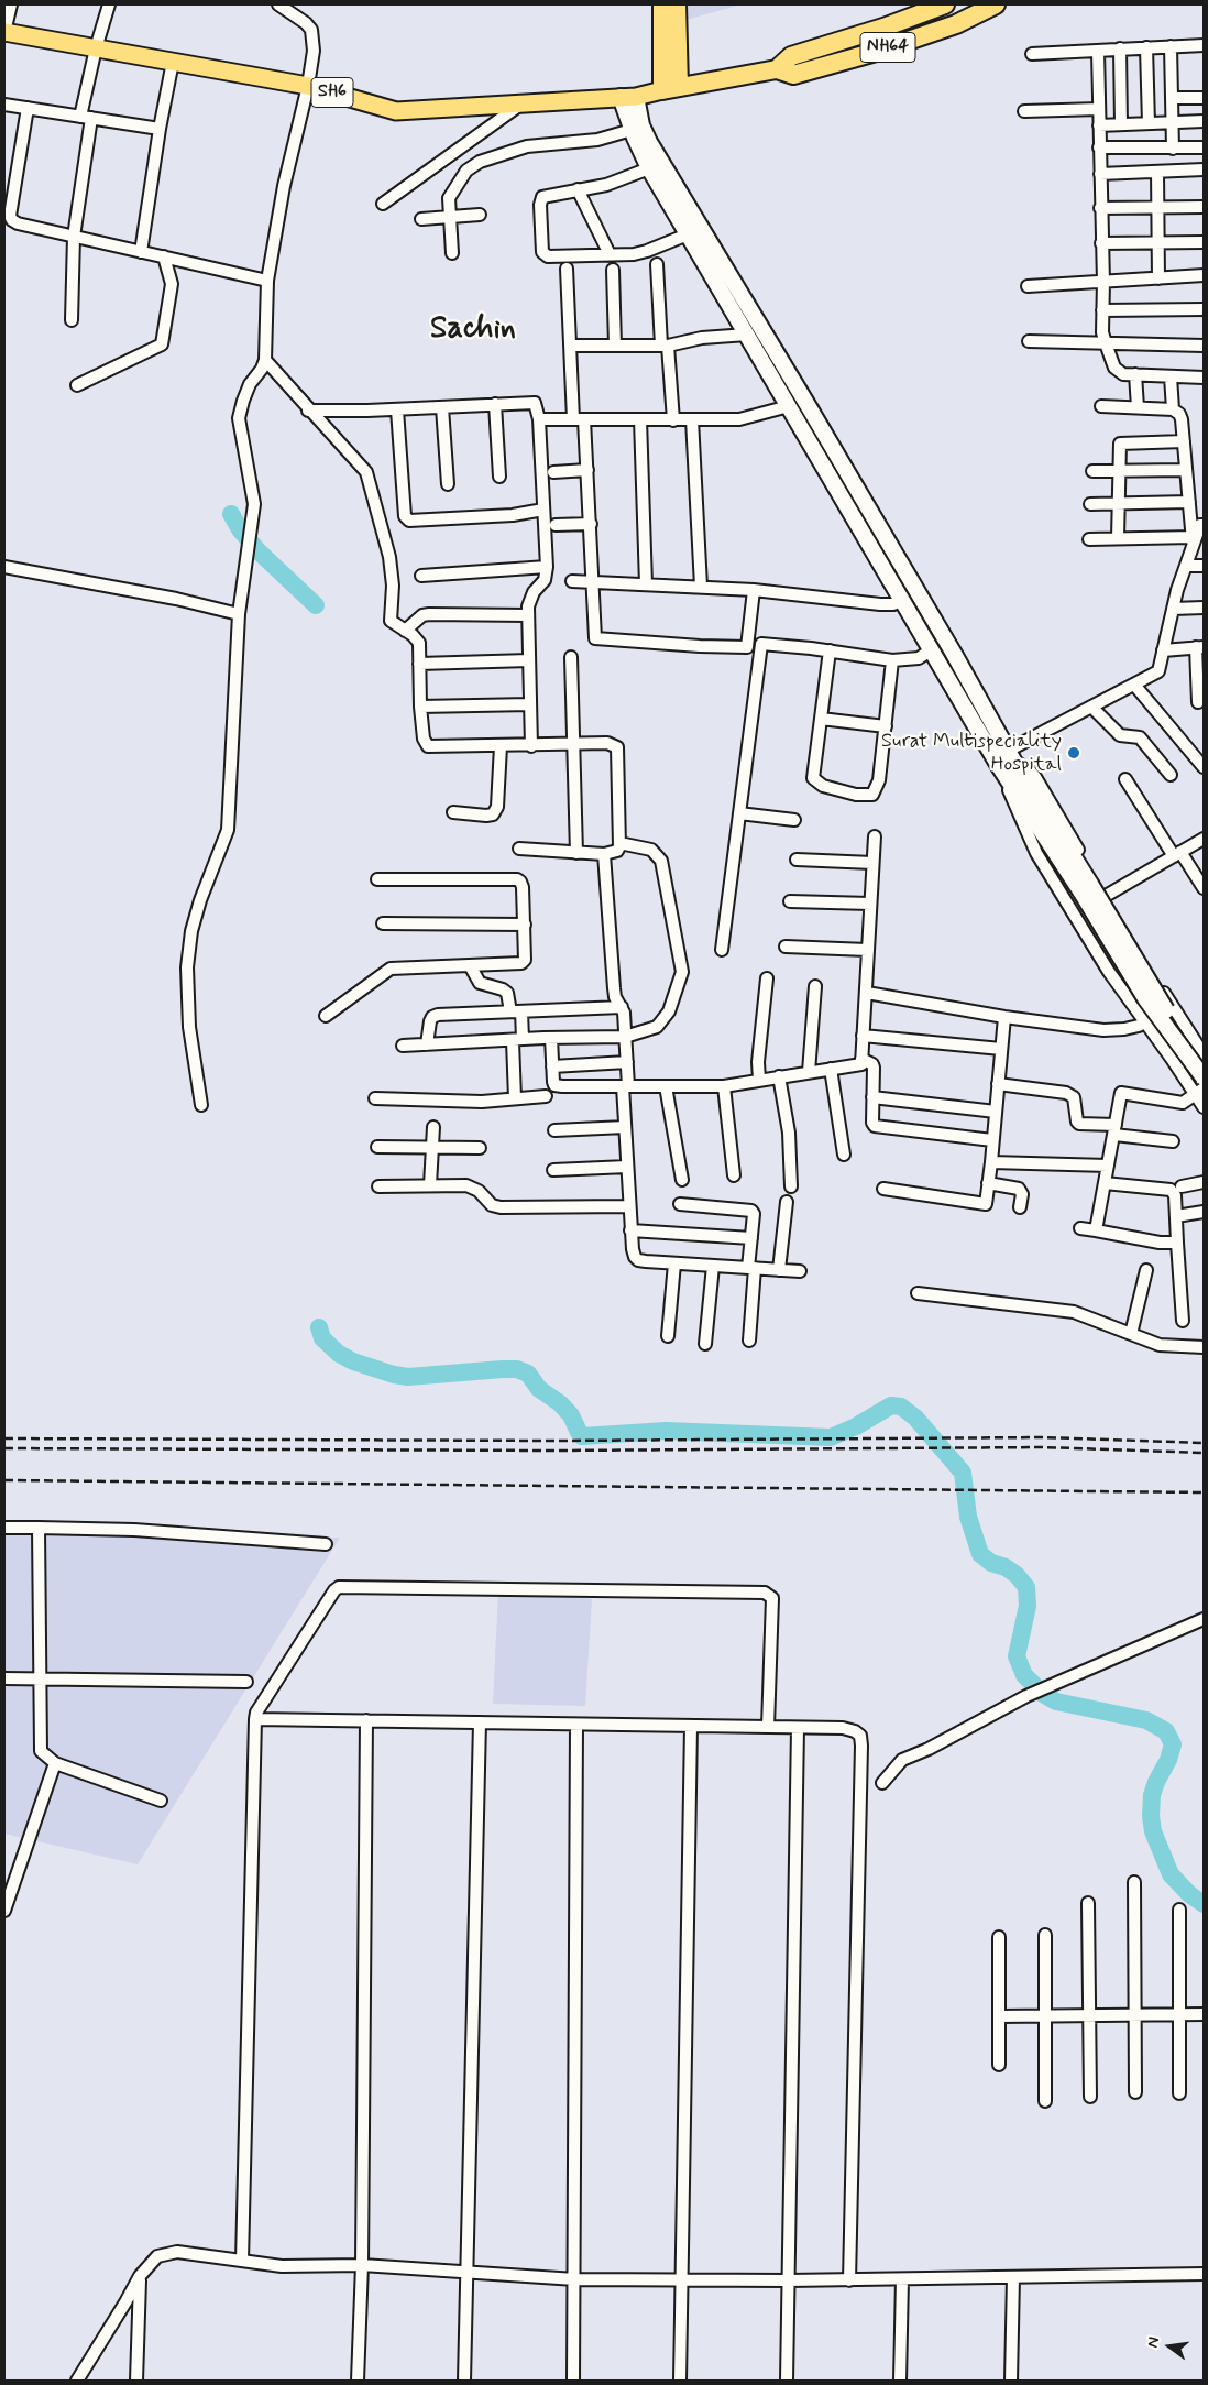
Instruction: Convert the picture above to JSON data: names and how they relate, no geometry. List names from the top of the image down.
{
  "streets": {
    "highway": ["NH64"],
    "main road": ["SH6"]
  },
  "crossings": [
    ["NH64", "SH6"]
  ],
  "districts": ["Sachin"],
  "places": ["Surat Multispeciality Hospital"],
  "north": "left"
}
